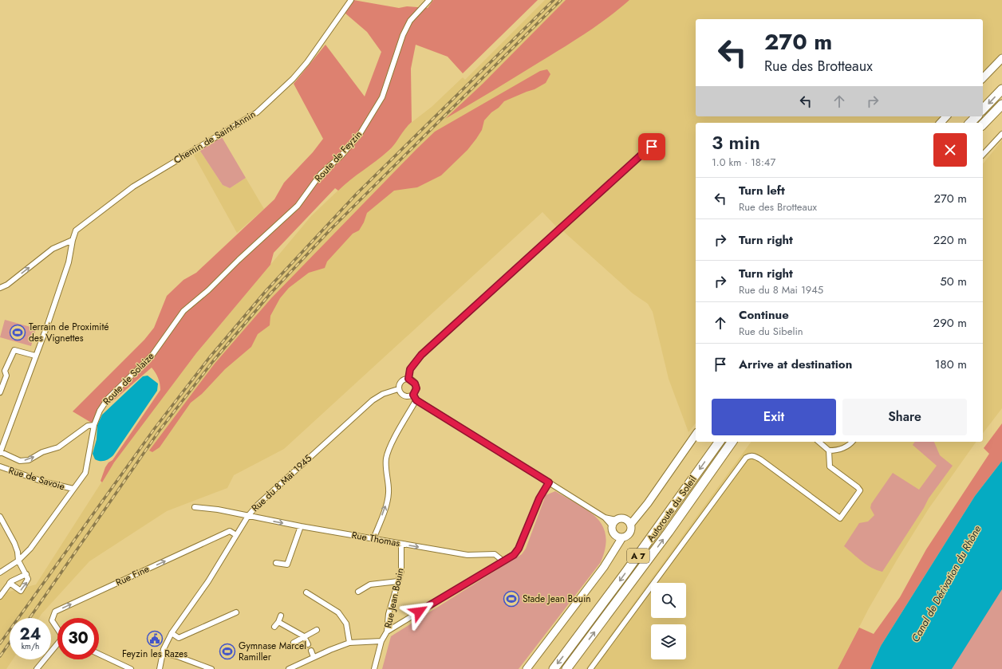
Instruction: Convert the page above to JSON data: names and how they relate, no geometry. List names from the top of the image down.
{
  "streets": {
    "highway": ["Autoroute du Soleil", "A 7"],
    "street": [
      "Chemin de Saint-Annin",
      "Route de Feyzin",
      "Route de Solaize",
      "Rue de Savoie",
      "Rue du 8 Mai 1945",
      "Rue Thomas",
      "Rue Fine",
      "Rue Jean Bouin"
    ]
  },
  "crossings": [
    ["Route de Feyzin", "Route de Solaize"],
    ["Route de Solaize", "Rue de Savoie"],
    ["Rue du 8 Mai 1945", "Rue Thomas"],
    ["Rue du 8 Mai 1945", "Rue Fine"],
    ["Rue Thomas", "Rue Jean Bouin"]
  ],
  "one_way": ["Rue Thomas", "Rue Fine"],
  "water": ["Canal de Dérivation du Rhône"],
  "places": {
    "sports": ["Terrain de Proximité des Vignettes", "Stade Jean Bouin", "Gymnase Marcel Ramiller"],
    "public building": ["Feyzin les Razes"]
  },
  "page": {
    "turn": ["270 m", "Rue des Brotteaux"],
    "heading": ["3 min", "1.0 km · 18:47"],
    "list": [
      {
        "name": "Turn left",
        "note": "Rue des Brotteaux",
        "value": "270 m"
      },
      {
        "name": "Turn right",
        "value": "220 m"
      },
      {
        "name": "Turn right",
        "note": "Rue du 8 Mai 1945",
        "value": "50 m"
      },
      {
        "name": "Continue",
        "note": "Rue du Sibelin",
        "value": "290 m"
      },
      {
        "name": "Arrive at destination",
        "value": "180 m"
      }
    ],
    "buttons": ["Exit", "Share"],
    "speed": "24 km/h",
    "limit": "30"
  }
}
